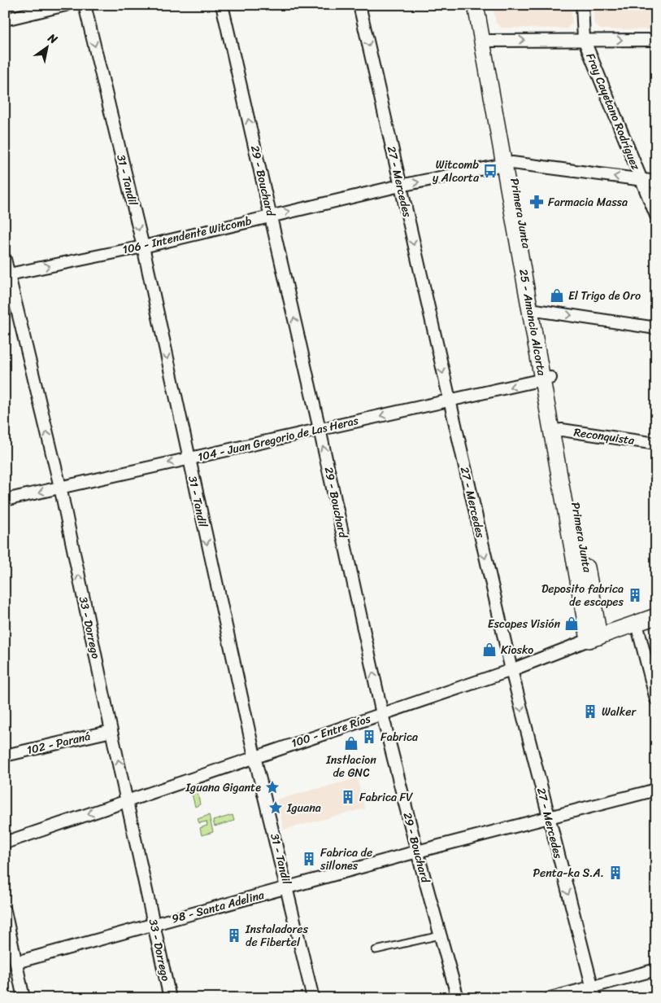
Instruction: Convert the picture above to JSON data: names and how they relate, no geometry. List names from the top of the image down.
{
  "streets": {
    "main road": ["Primera Junta", "100 - Entre Ríos"],
    "street": [
      "Fray Cayetano Rodríguez",
      "31 - Tandil",
      "29 - Bouchard",
      "27 - Mercedes",
      "106 - Intendente Witcomb",
      "Reconquista",
      "104 - Juan Gregorio de Las Heras",
      "33 - Dorrego",
      "102 - Paraná",
      "98 - Santa Adelina"
    ]
  },
  "crossings": [
    ["Fray Cayetano Rodríguez", "106 - Intendente Witcomb"],
    ["31 - Tandil", "106 - Intendente Witcomb"],
    ["31 - Tandil", "104 - Juan Gregorio de Las Heras"],
    ["31 - Tandil", "100 - Entre Ríos"],
    ["31 - Tandil", "98 - Santa Adelina"],
    ["29 - Bouchard", "106 - Intendente Witcomb"],
    ["29 - Bouchard", "104 - Juan Gregorio de Las Heras"],
    ["29 - Bouchard", "100 - Entre Ríos"],
    ["29 - Bouchard", "98 - Santa Adelina"],
    ["27 - Mercedes", "106 - Intendente Witcomb"],
    ["27 - Mercedes", "104 - Juan Gregorio de Las Heras"],
    ["27 - Mercedes", "100 - Entre Ríos"],
    ["27 - Mercedes", "98 - Santa Adelina"],
    ["Primera Junta", "106 - Intendente Witcomb"],
    ["Primera Junta", "Reconquista"],
    ["Primera Junta", "104 - Juan Gregorio de Las Heras"],
    ["Primera Junta", "100 - Entre Ríos"],
    ["106 - Intendente Witcomb", "33 - Dorrego"],
    ["104 - Juan Gregorio de Las Heras", "33 - Dorrego"],
    ["33 - Dorrego", "100 - Entre Ríos"],
    ["33 - Dorrego", "102 - Paraná"],
    ["33 - Dorrego", "98 - Santa Adelina"]
  ],
  "one_way": [
    "31 - Tandil",
    "29 - Bouchard",
    "27 - Mercedes",
    "104 - Juan Gregorio de Las Heras",
    "33 - Dorrego"
  ],
  "places": {
    "bus stop": ["Witcomb y Alcorta"],
    "pharmacy": ["Farmacia Massa"],
    "shop": [
      "El Trigo de Oro",
      "Escapes Visión",
      "Kiosko",
      "Instlacion de GNC"
    ],
    "building": [
      "Deposito fabrica de escapes",
      "Walker",
      "Fabrica",
      "Fabrica FV",
      "Fabrica de sillones",
      "Penta-ka S.A.",
      "Instaladores de Fibertel"
    ],
    "place": ["Iguana Gigante", "Iguana"]
  },
  "north": "top right"
}
